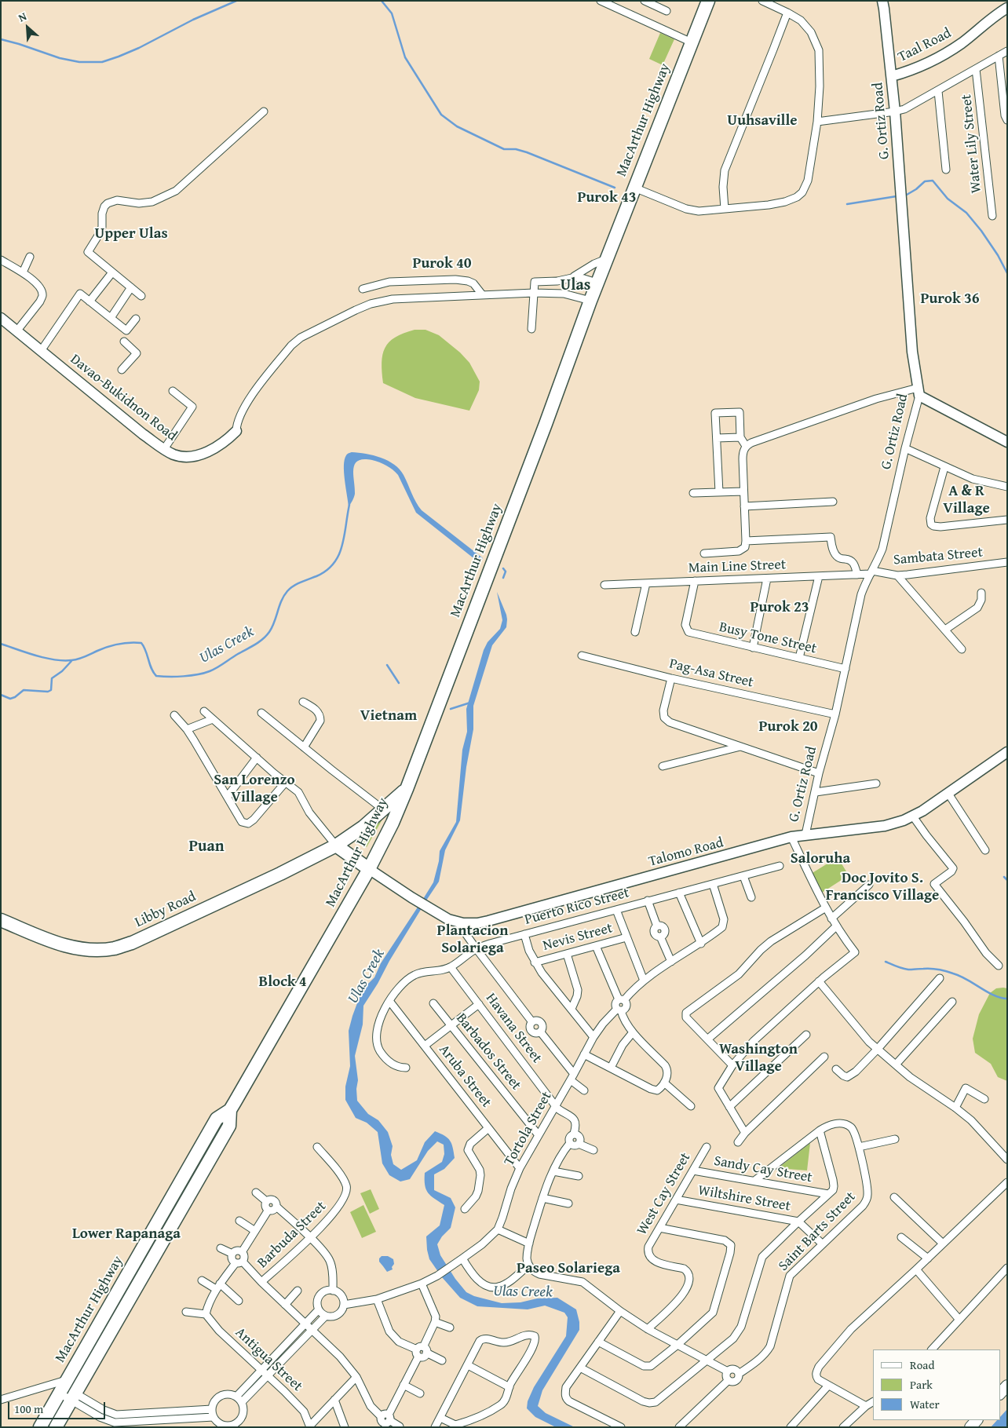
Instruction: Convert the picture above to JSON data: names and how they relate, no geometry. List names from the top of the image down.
{
  "streets": {
    "highway": ["MacArthur Highway", "Libby Road"],
    "street": [
      "Taal Road",
      "G. Ortiz Road",
      "Water Lily Street",
      "Davao-Bukidnon Road",
      "Sambata Street",
      "Main Line Street",
      "Busy Tone Street",
      "Pag-Asa Street",
      "Talomo Road",
      "Puerto Rico Street",
      "Nevis Street",
      "Havana Street",
      "Barbados Street",
      "Aruba Street",
      "Tortola Street",
      "Sandy Cay Street",
      "West Cay Street",
      "Wiltshire Street",
      "Saint Barts Street",
      "Barbuda Street",
      "Antigua Street"
    ]
  },
  "crossings": [
    ["Taal Road", "G. Ortiz Road"],
    ["MacArthur Highway", "Talomo Road"],
    ["MacArthur Highway", "Libby Road"],
    ["G. Ortiz Road", "Sambata Street"],
    ["G. Ortiz Road", "Main Line Street"],
    ["G. Ortiz Road", "Busy Tone Street"],
    ["G. Ortiz Road", "Pag-Asa Street"],
    ["G. Ortiz Road", "Talomo Road"],
    ["Sambata Street", "Main Line Street"],
    ["Main Line Street", "Busy Tone Street"],
    ["Puerto Rico Street", "Havana Street"],
    ["Puerto Rico Street", "Aruba Street"],
    ["Havana Street", "Tortola Street"],
    ["Barbados Street", "Tortola Street"],
    ["Aruba Street", "Tortola Street"],
    ["Sandy Cay Street", "West Cay Street"],
    ["West Cay Street", "Wiltshire Street"],
    ["Wiltshire Street", "Saint Barts Street"]
  ],
  "districts": [
    "Uuhsaville",
    "Purok 43",
    "Upper Ulas",
    "Purok 40",
    "Ulas",
    "Purok 36",
    "A & R Village",
    "Purok 23",
    "Vietnam",
    "Purok 20",
    "San Lorenzo Village",
    "Puan",
    "Saloruha",
    "Doc Jovito S. Francisco Village",
    "Plantacion Solariega",
    "Block 4",
    "Washington Village",
    "Lower Rapanaga",
    "Paseo Solariega"
  ],
  "water": ["Ulas Creek"],
  "legend": ["Road", "Park", "Water"],
  "scale_bar": "100 m",
  "north": "top left"
}
